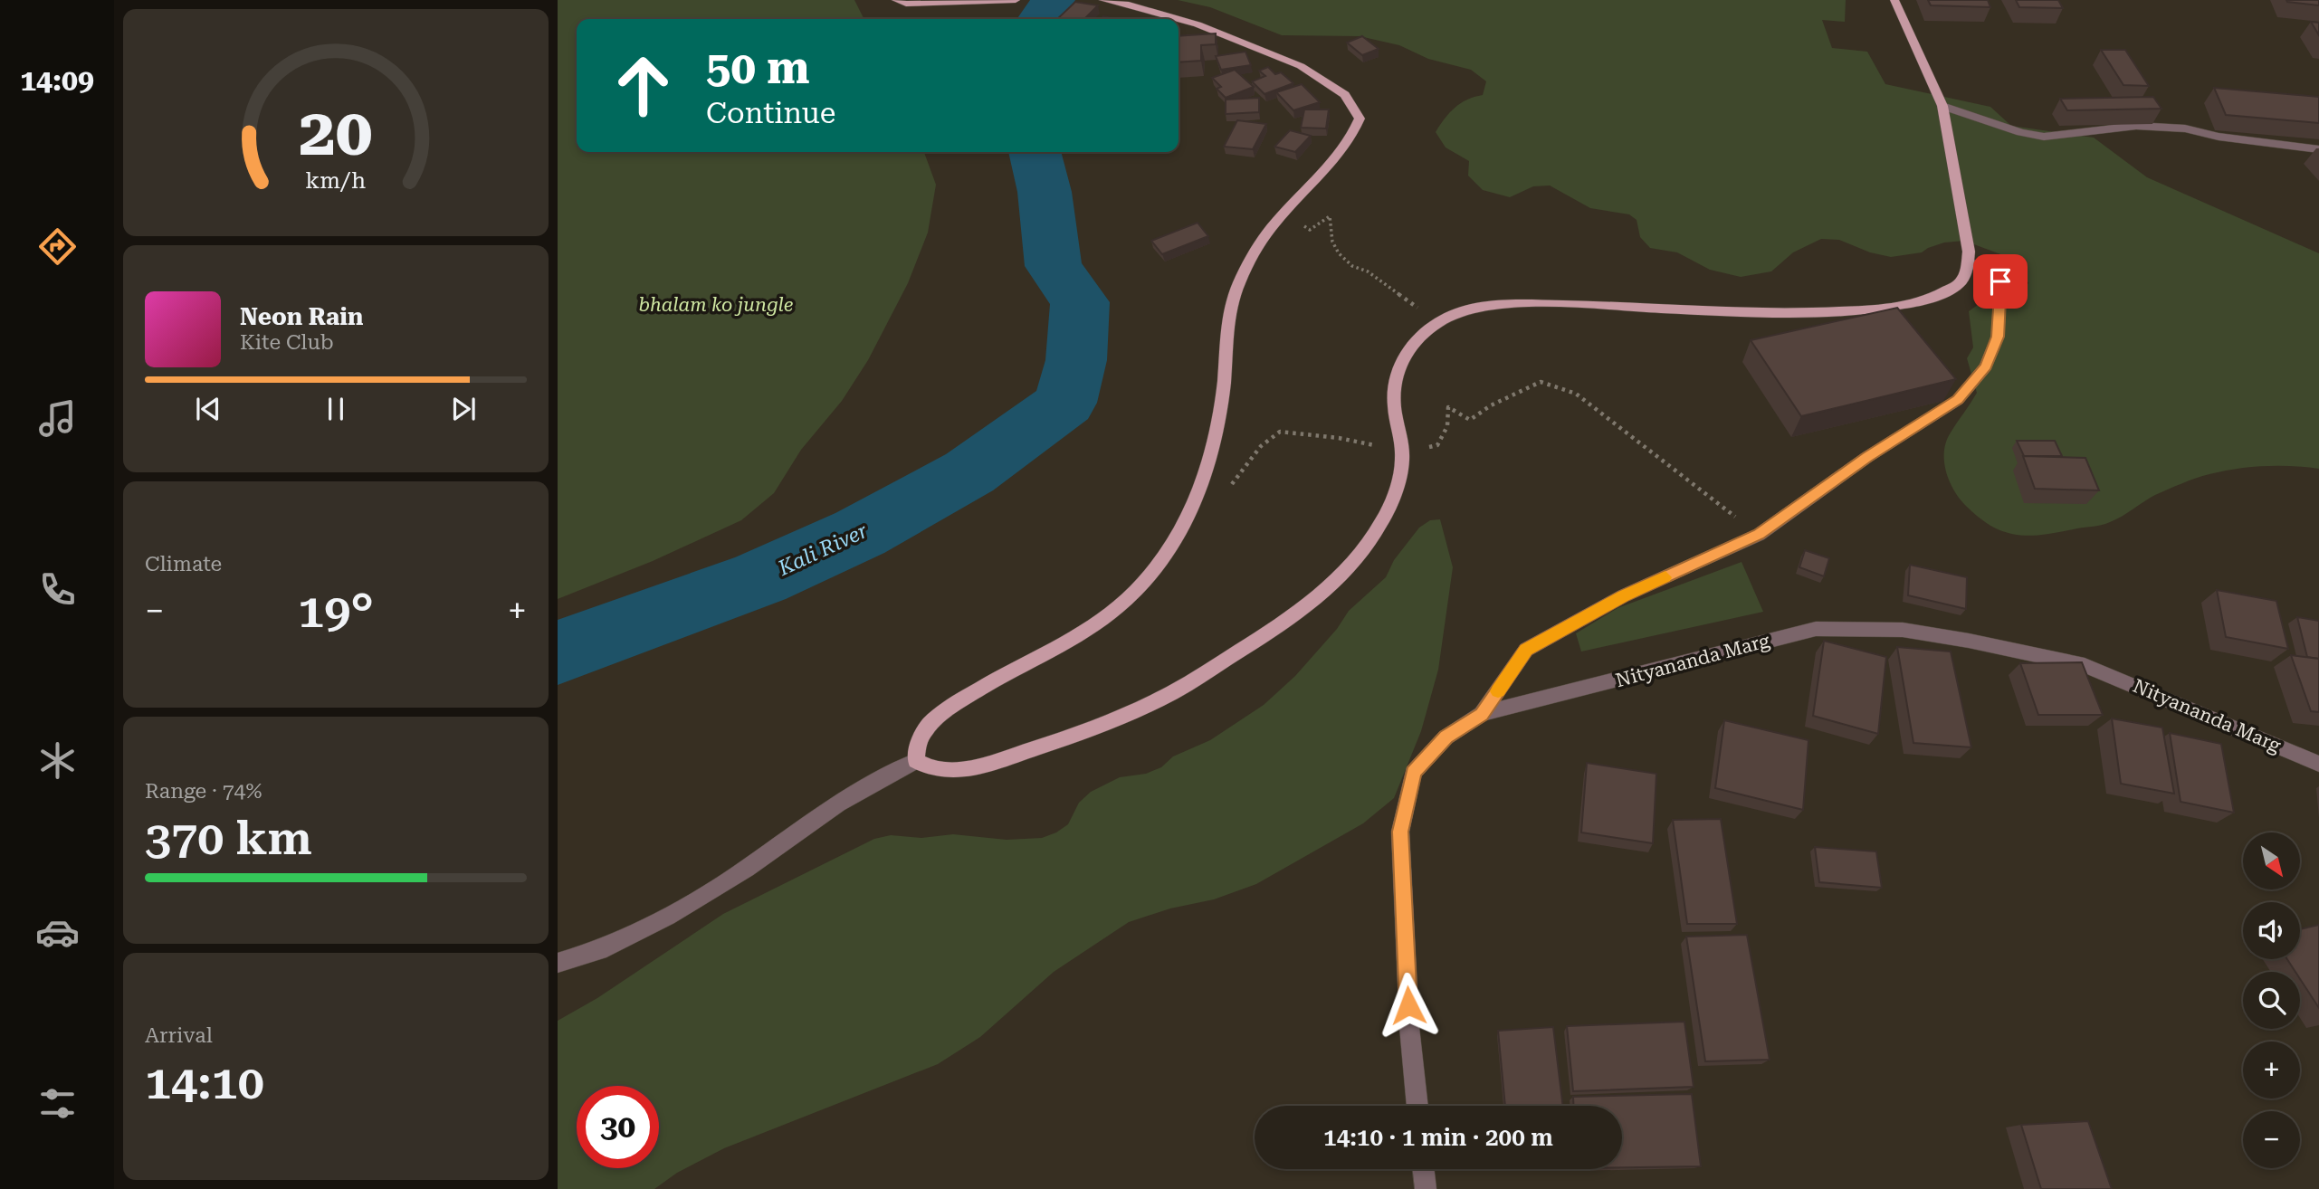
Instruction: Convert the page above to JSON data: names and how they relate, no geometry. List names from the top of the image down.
{
  "streets": {
    "street": ["Nityananda Marg"]
  },
  "water": ["Kali River"],
  "parks": ["bhalam ko jungle"],
  "north": "bottom right",
  "page": {
    "tabs": "14:09",
    "turn": ["50 m", "Continue"],
    "song": ["Neon Rain", "Kite Club"],
    "tile": [
      "Climate",
      ["Range · 74%", "370 km"],
      ["Arrival", "14:10"]
    ],
    "heat": ["−", "19°", "+"],
    "map_buttons": ["+", "−"],
    "limit": "30",
    "trip": "14:10 · 1 min · 200 m",
    "gauge": ["20", "km/h"]
  }
}
